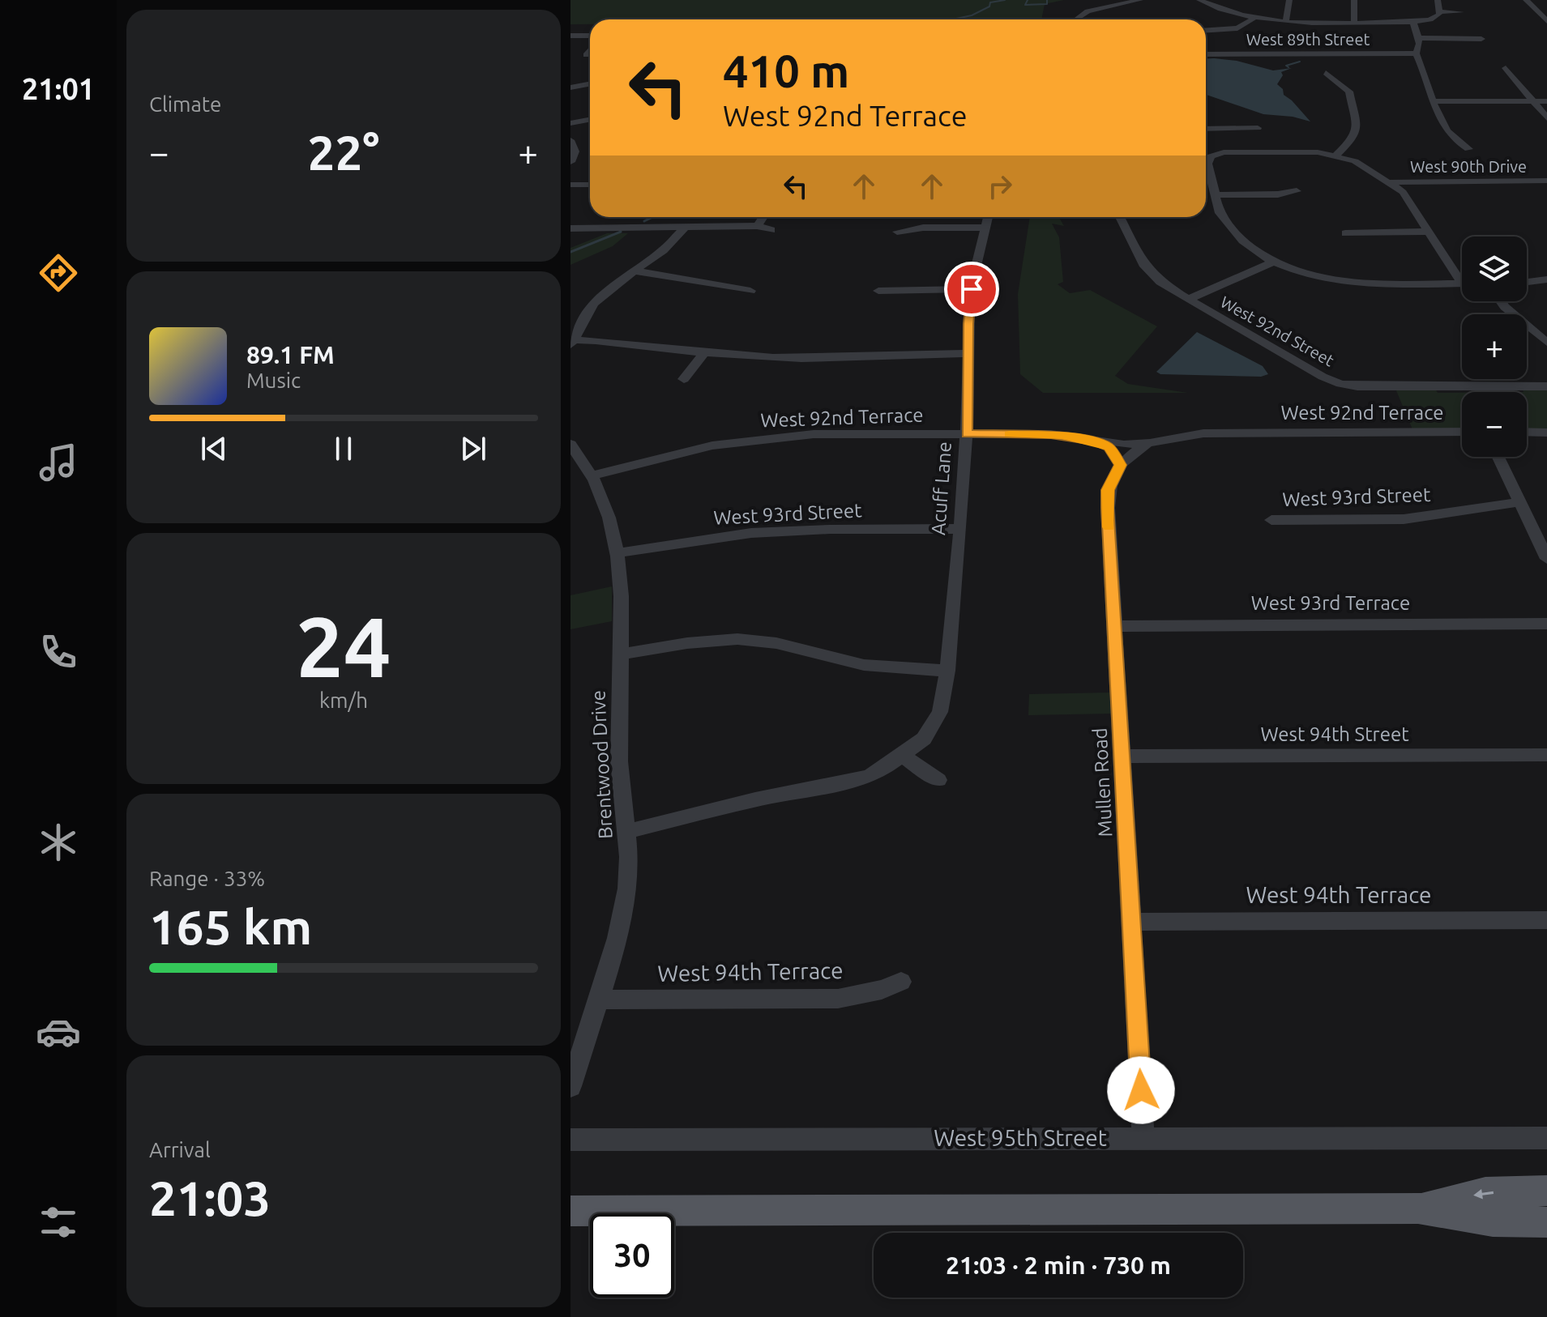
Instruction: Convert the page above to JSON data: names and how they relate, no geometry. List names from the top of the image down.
{
  "streets": {
    "street": [
      "West 89th Street",
      "West 90th Drive",
      "West 92nd Street",
      "West 92nd Terrace",
      "Acuff Lane",
      "West 93rd Street",
      "West 93rd Terrace",
      "West 94th Street",
      "Brentwood Drive",
      "Mullen Road",
      "West 94th Terrace",
      "West 95th Street"
    ]
  },
  "crossings": [
    ["West 92nd Terrace", "Acuff Lane"],
    ["West 92nd Terrace", "Brentwood Drive"],
    ["West 92nd Terrace", "Mullen Road"],
    ["Acuff Lane", "West 93rd Street"],
    ["Acuff Lane", "Brentwood Drive"],
    ["West 93rd Street", "Brentwood Drive"],
    ["West 93rd Terrace", "Mullen Road"],
    ["West 94th Street", "Mullen Road"],
    ["Brentwood Drive", "West 94th Terrace"],
    ["Mullen Road", "West 94th Terrace"],
    ["Mullen Road", "West 95th Street"]
  ],
  "page": {
    "tabs": "21:01",
    "tile": [
      "Climate",
      ["24", "km/h"],
      ["Range · 33%", "165 km"],
      ["Arrival", "21:03"]
    ],
    "turn": ["410 m", "West 92nd Terrace"],
    "heat": ["−", "22°", "+"],
    "map_buttons": ["+", "−"],
    "song": ["89.1 FM", "Music"],
    "limit": "30",
    "trip": "21:03 · 2 min · 730 m"
  }
}
